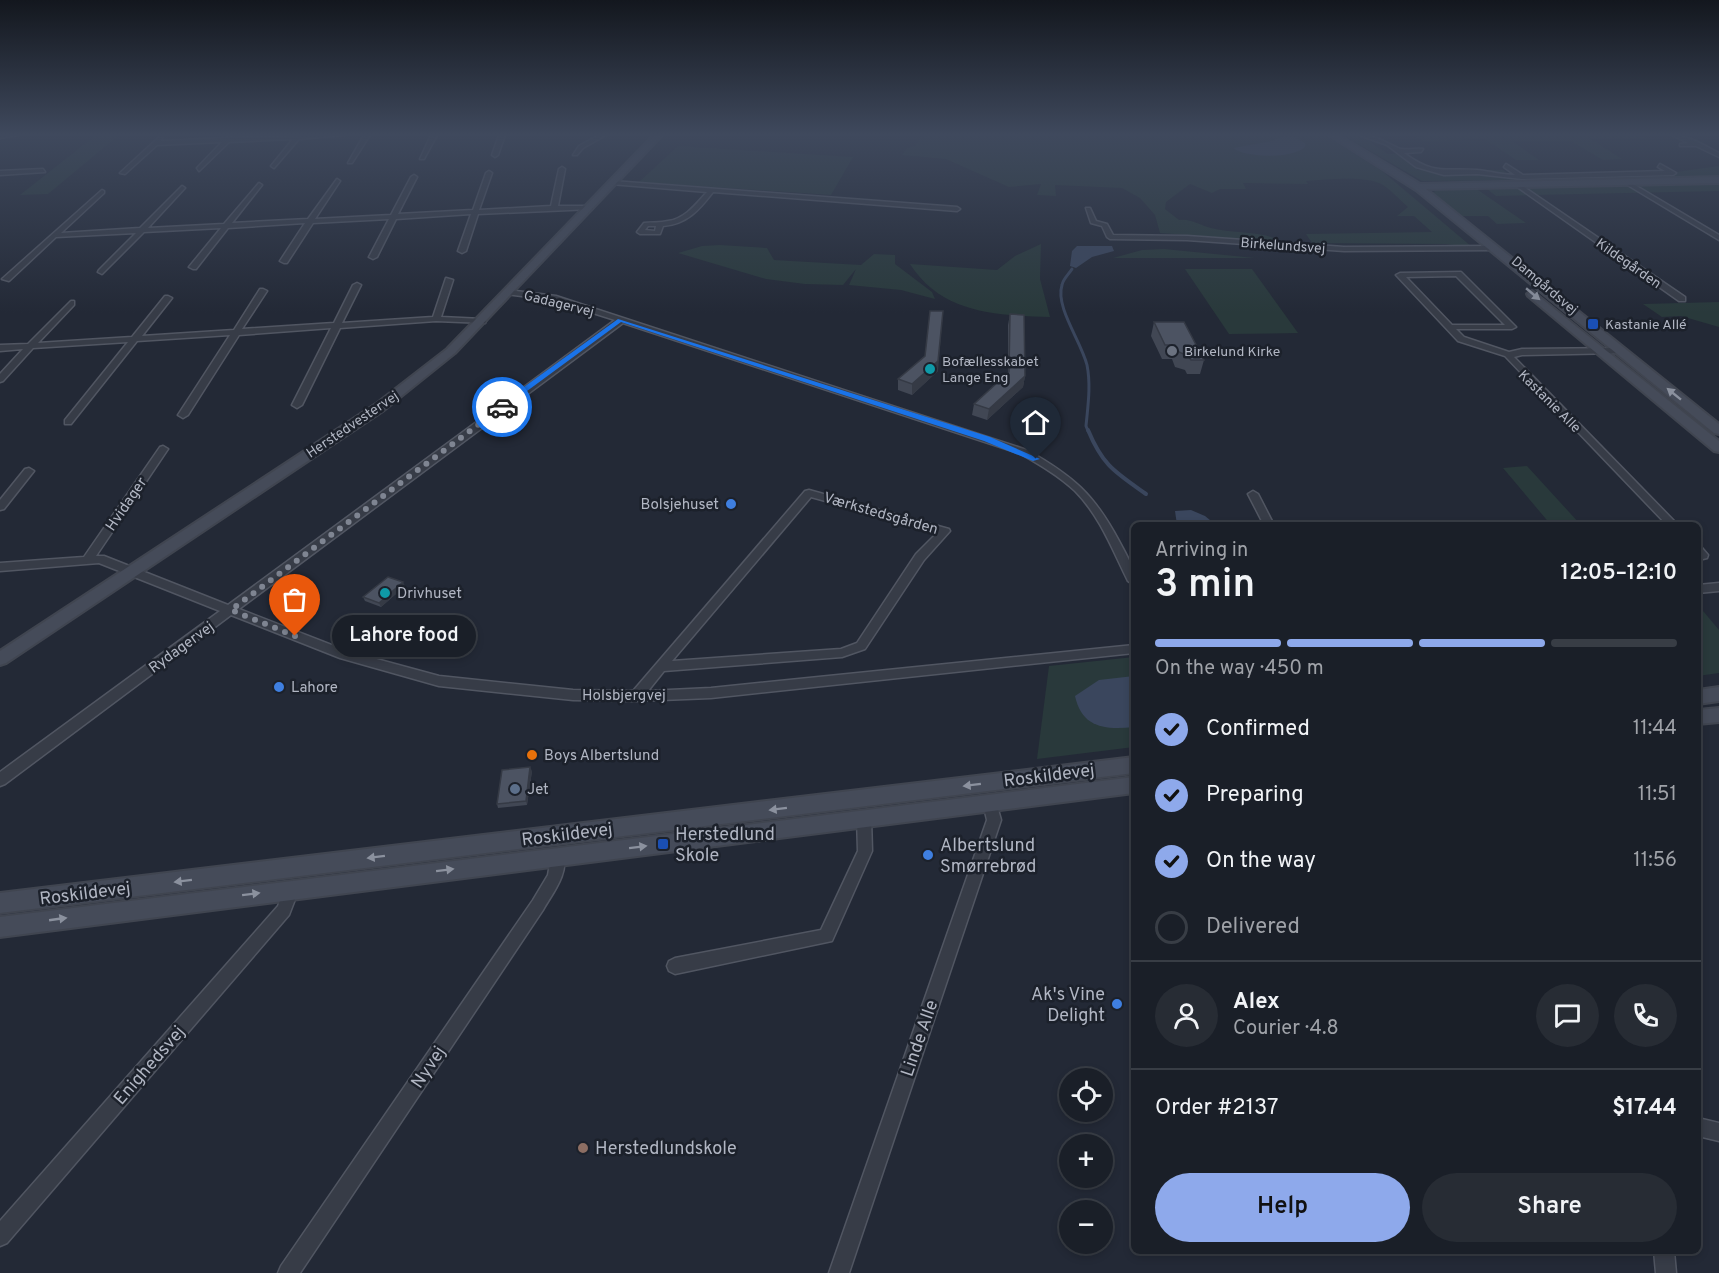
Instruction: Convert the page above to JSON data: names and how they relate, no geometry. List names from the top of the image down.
{
  "streets": {
    "street": [
      "Birkelundsvej",
      "Kildegården",
      "Damgårdsvej",
      "Gadagervej",
      "Kastanie Alle",
      "Herstedvestervej",
      "Hvidager",
      "Værkstedsgården",
      "Rydagervej",
      "Holsbjergvej",
      "Roskildevej",
      "Linde Alle",
      "Enighedsvej",
      "Nyvej"
    ]
  },
  "crossings": [
    ["Birkelundsvej", "Damgårdsvej"],
    ["Damgårdsvej", "Kastanie Alle"],
    ["Gadagervej", "Herstedvestervej"],
    ["Gadagervej", "Rydagervej"],
    ["Herstedvestervej", "Holsbjergvej"],
    ["Værkstedsgården", "Holsbjergvej"],
    ["Rydagervej", "Holsbjergvej"],
    ["Roskildevej", "Linde Alle"],
    ["Roskildevej", "Enighedsvej"],
    ["Roskildevej", "Nyvej"]
  ],
  "places": {
    "transit": ["Kastanie Allé", "Herstedlund Skole"],
    "other": [
      "Birkelund Kirke",
      "Bofællesskabet Lange Eng",
      "Bolsjehuset",
      "Drivhuset",
      "Lahore food",
      "Lahore",
      "Boys Albertslund",
      "Jet",
      "Albertslund Smørrebrød",
      "Ak's Vine Delight",
      "Herstedlundskole"
    ]
  },
  "page": {
    "heading": ["3 min", "Arriving in", "12:05–12:10"],
    "panel": [
      "Alex",
      "Courier · 4.8",
      "Order #2137",
      "$17.44"
    ],
    "bubble": "Lahore food",
    "bar": "On the way · 450 m",
    "list": [
      ["Confirmed", "11:44"],
      ["Preparing", "11:51"],
      ["On the way", "11:56"],
      "Delivered"
    ],
    "map_buttons": ["+", "−"],
    "buttons": ["Help", "Share"]
  }
}
